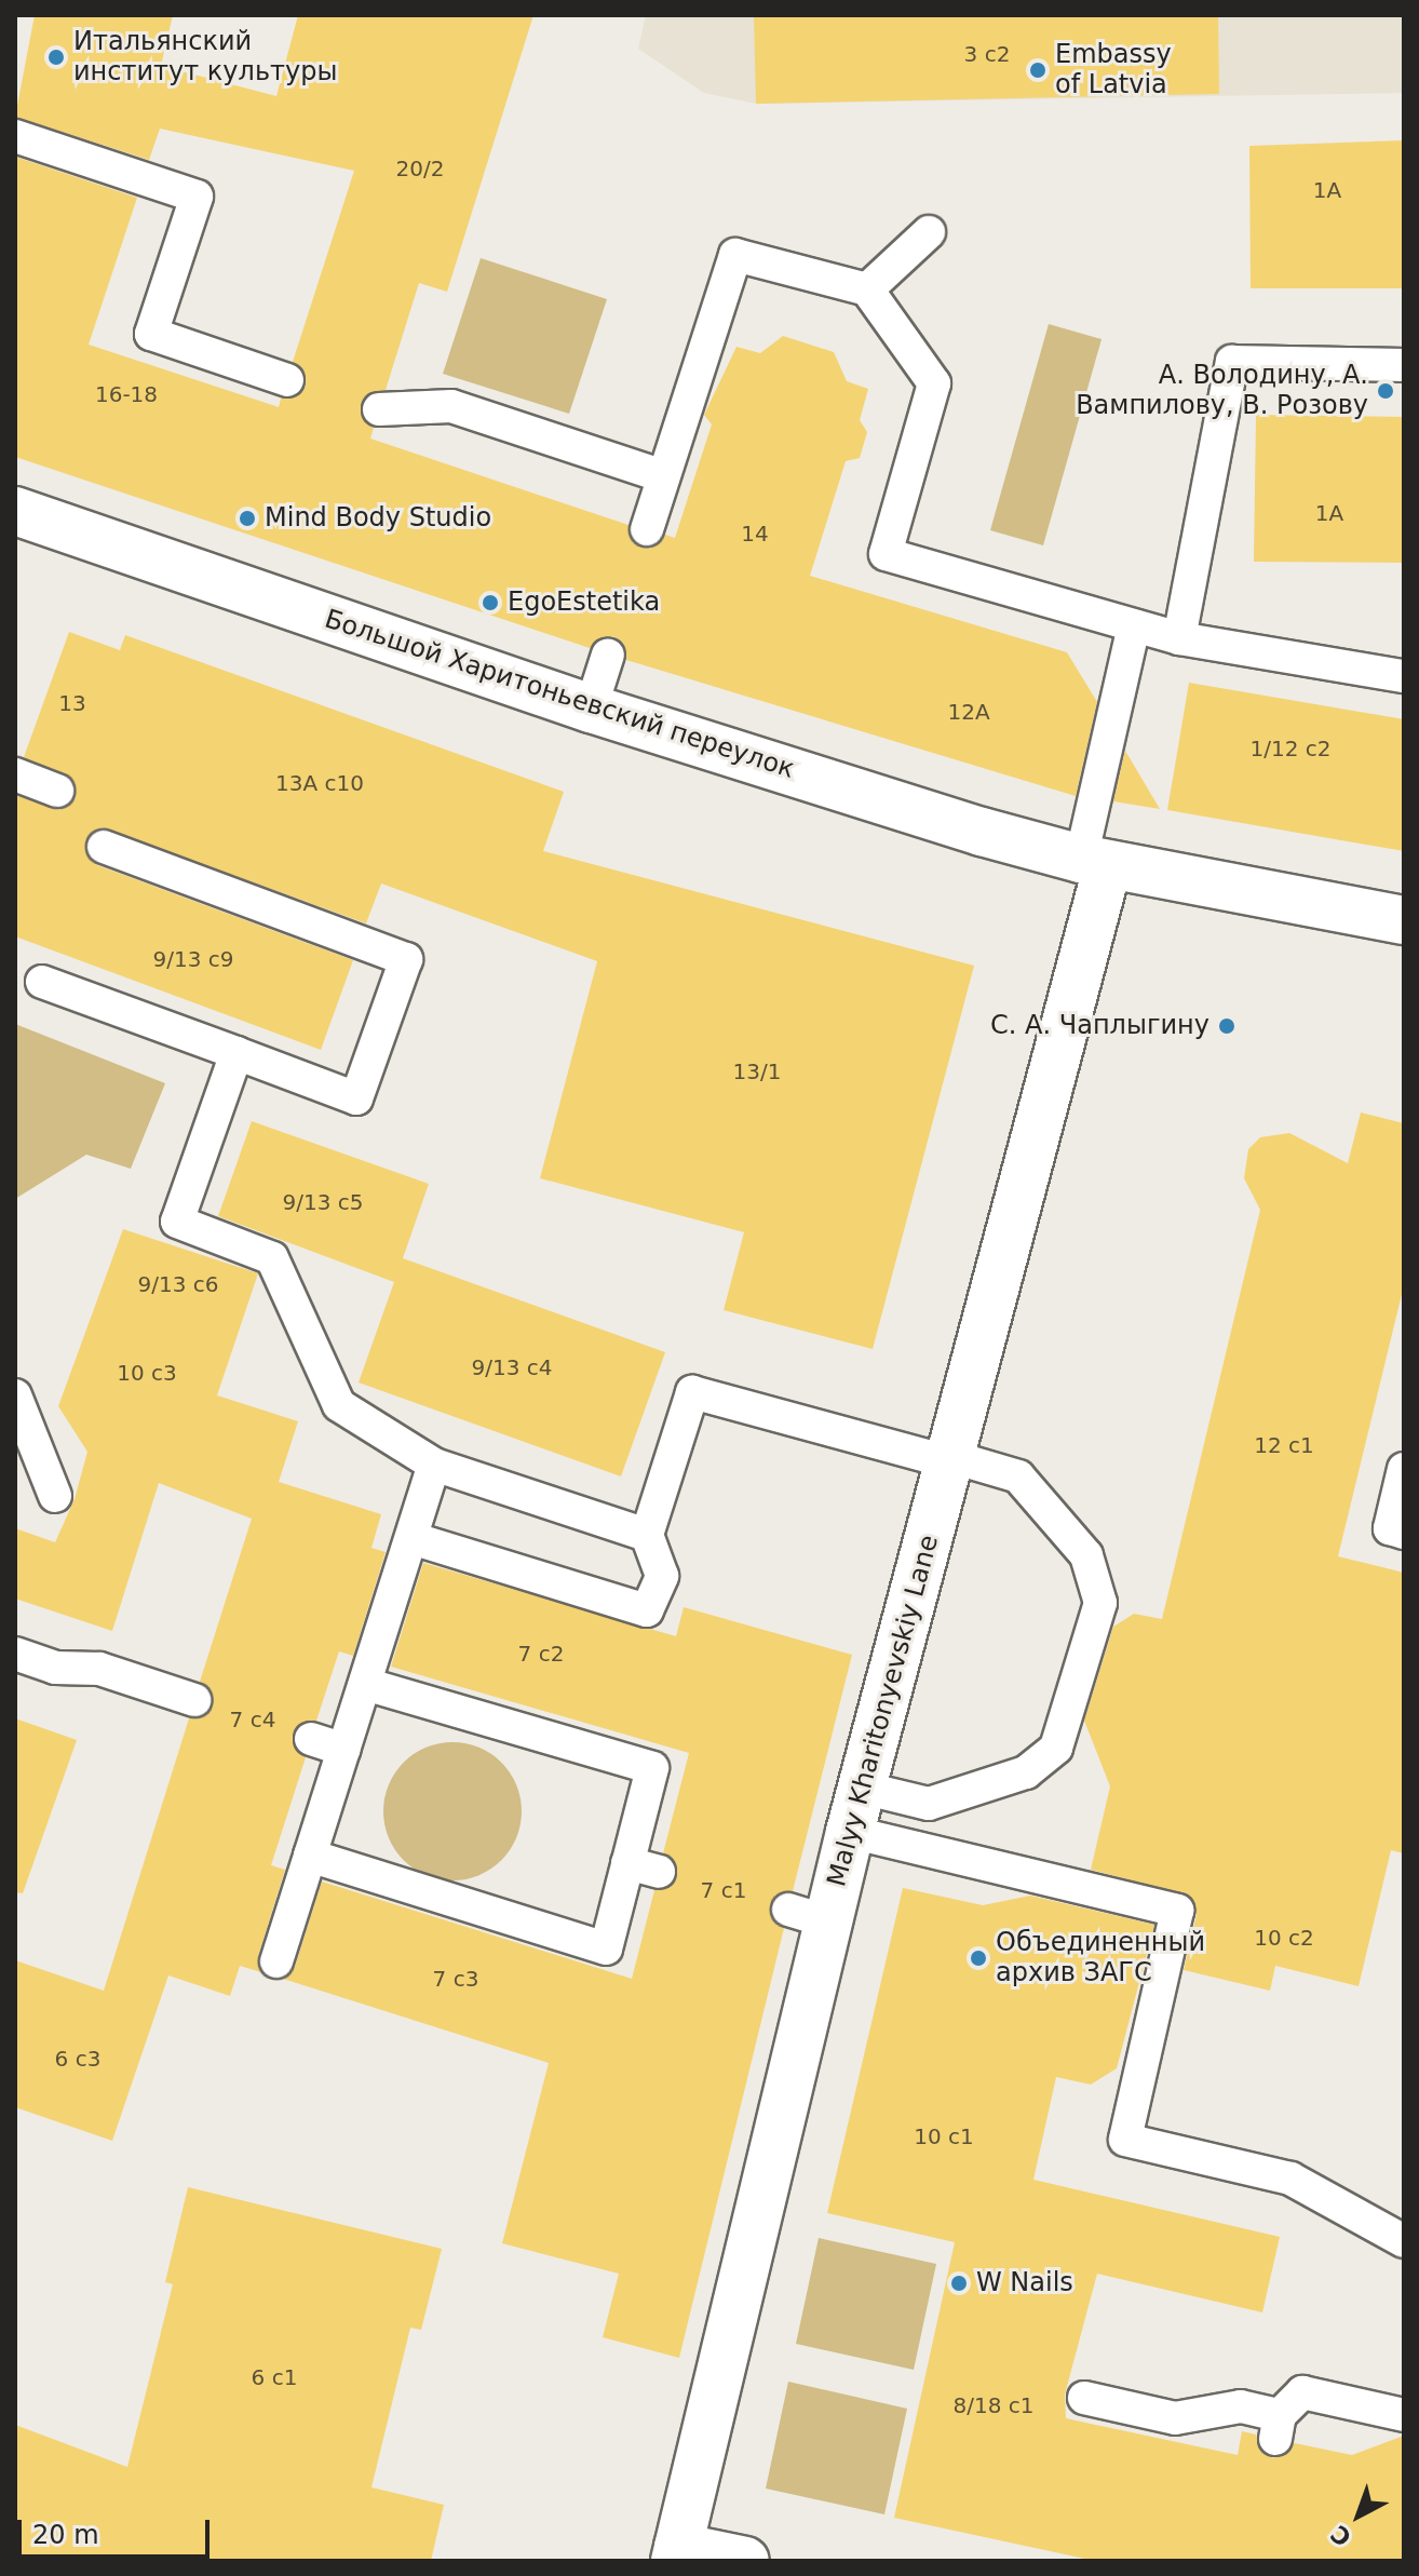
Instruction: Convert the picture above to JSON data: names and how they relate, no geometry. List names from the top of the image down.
{
  "streets": {
    "street": ["Большой Харитоньевский переулок", "Malyy Kharitonyevskiy Lane"]
  },
  "crossings": [
    ["Большой Харитоньевский переулок", "Malyy Kharitonyevskiy Lane"]
  ],
  "places": [
    "Итальянский институт культуры",
    "Embassy of Latvia",
    "А. Володину, А. Вампилову, В. Розову",
    "Mind Body Studio",
    "EgoEstetika",
    "С. А. Чаплыгину",
    "Объединенный архив ЗАГС",
    "W Nails"
  ],
  "house_numbers": [
    "3 с2",
    "20/2",
    "1А",
    "16-18",
    "1А",
    "14",
    "13",
    "12А",
    "1/12 с2",
    "13А с10",
    "9/13 с9",
    "13/1",
    "9/13 с5",
    "9/13 с6",
    "9/13 с4",
    "10 с3",
    "12 с1",
    "7 с2",
    "7 с4",
    "7 с1",
    "10 с2",
    "7 с3",
    "6 с3",
    "10 с1",
    "6 с1",
    "8/18 с1"
  ],
  "scale_bar": "20 m",
  "north": "bottom left"
}
